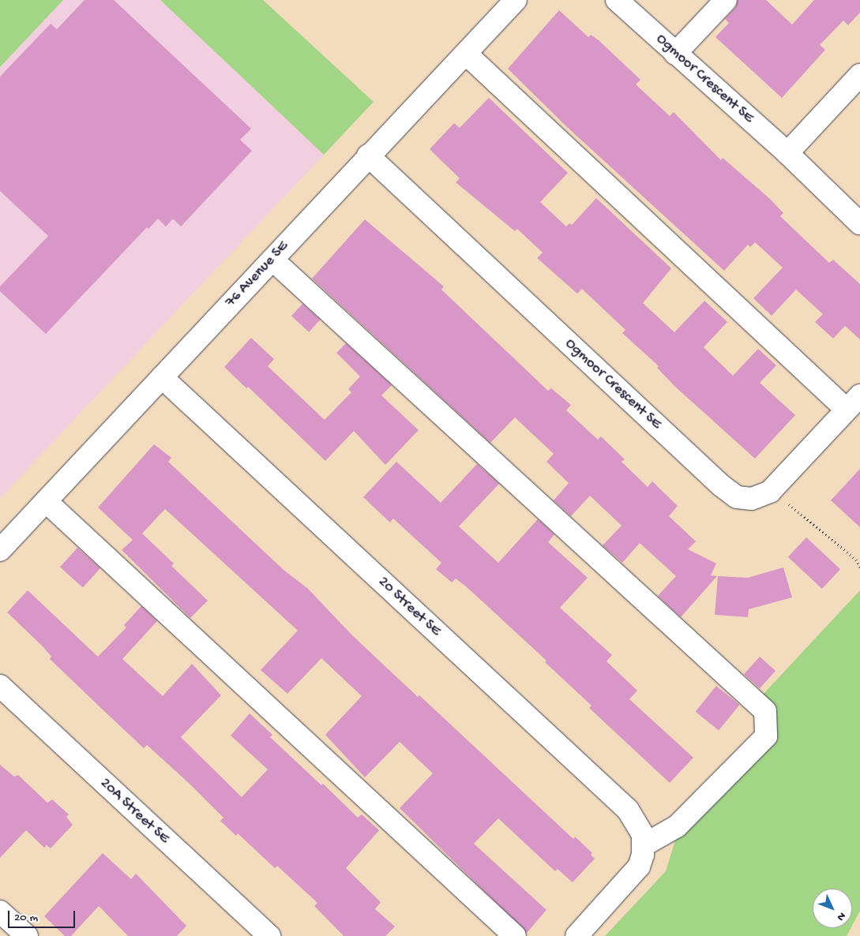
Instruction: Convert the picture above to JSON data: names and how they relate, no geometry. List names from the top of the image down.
{
  "streets": {
    "street": [
      "Ogmoor Crescent SE",
      "76 Avenue SE",
      "20 Street SE",
      "20A Street SE"
    ]
  },
  "crossings": [
    ["Ogmoor Crescent SE", "76 Avenue SE"],
    ["76 Avenue SE", "20 Street SE"]
  ],
  "scale_bar": "20 m",
  "north": "bottom right"
}
